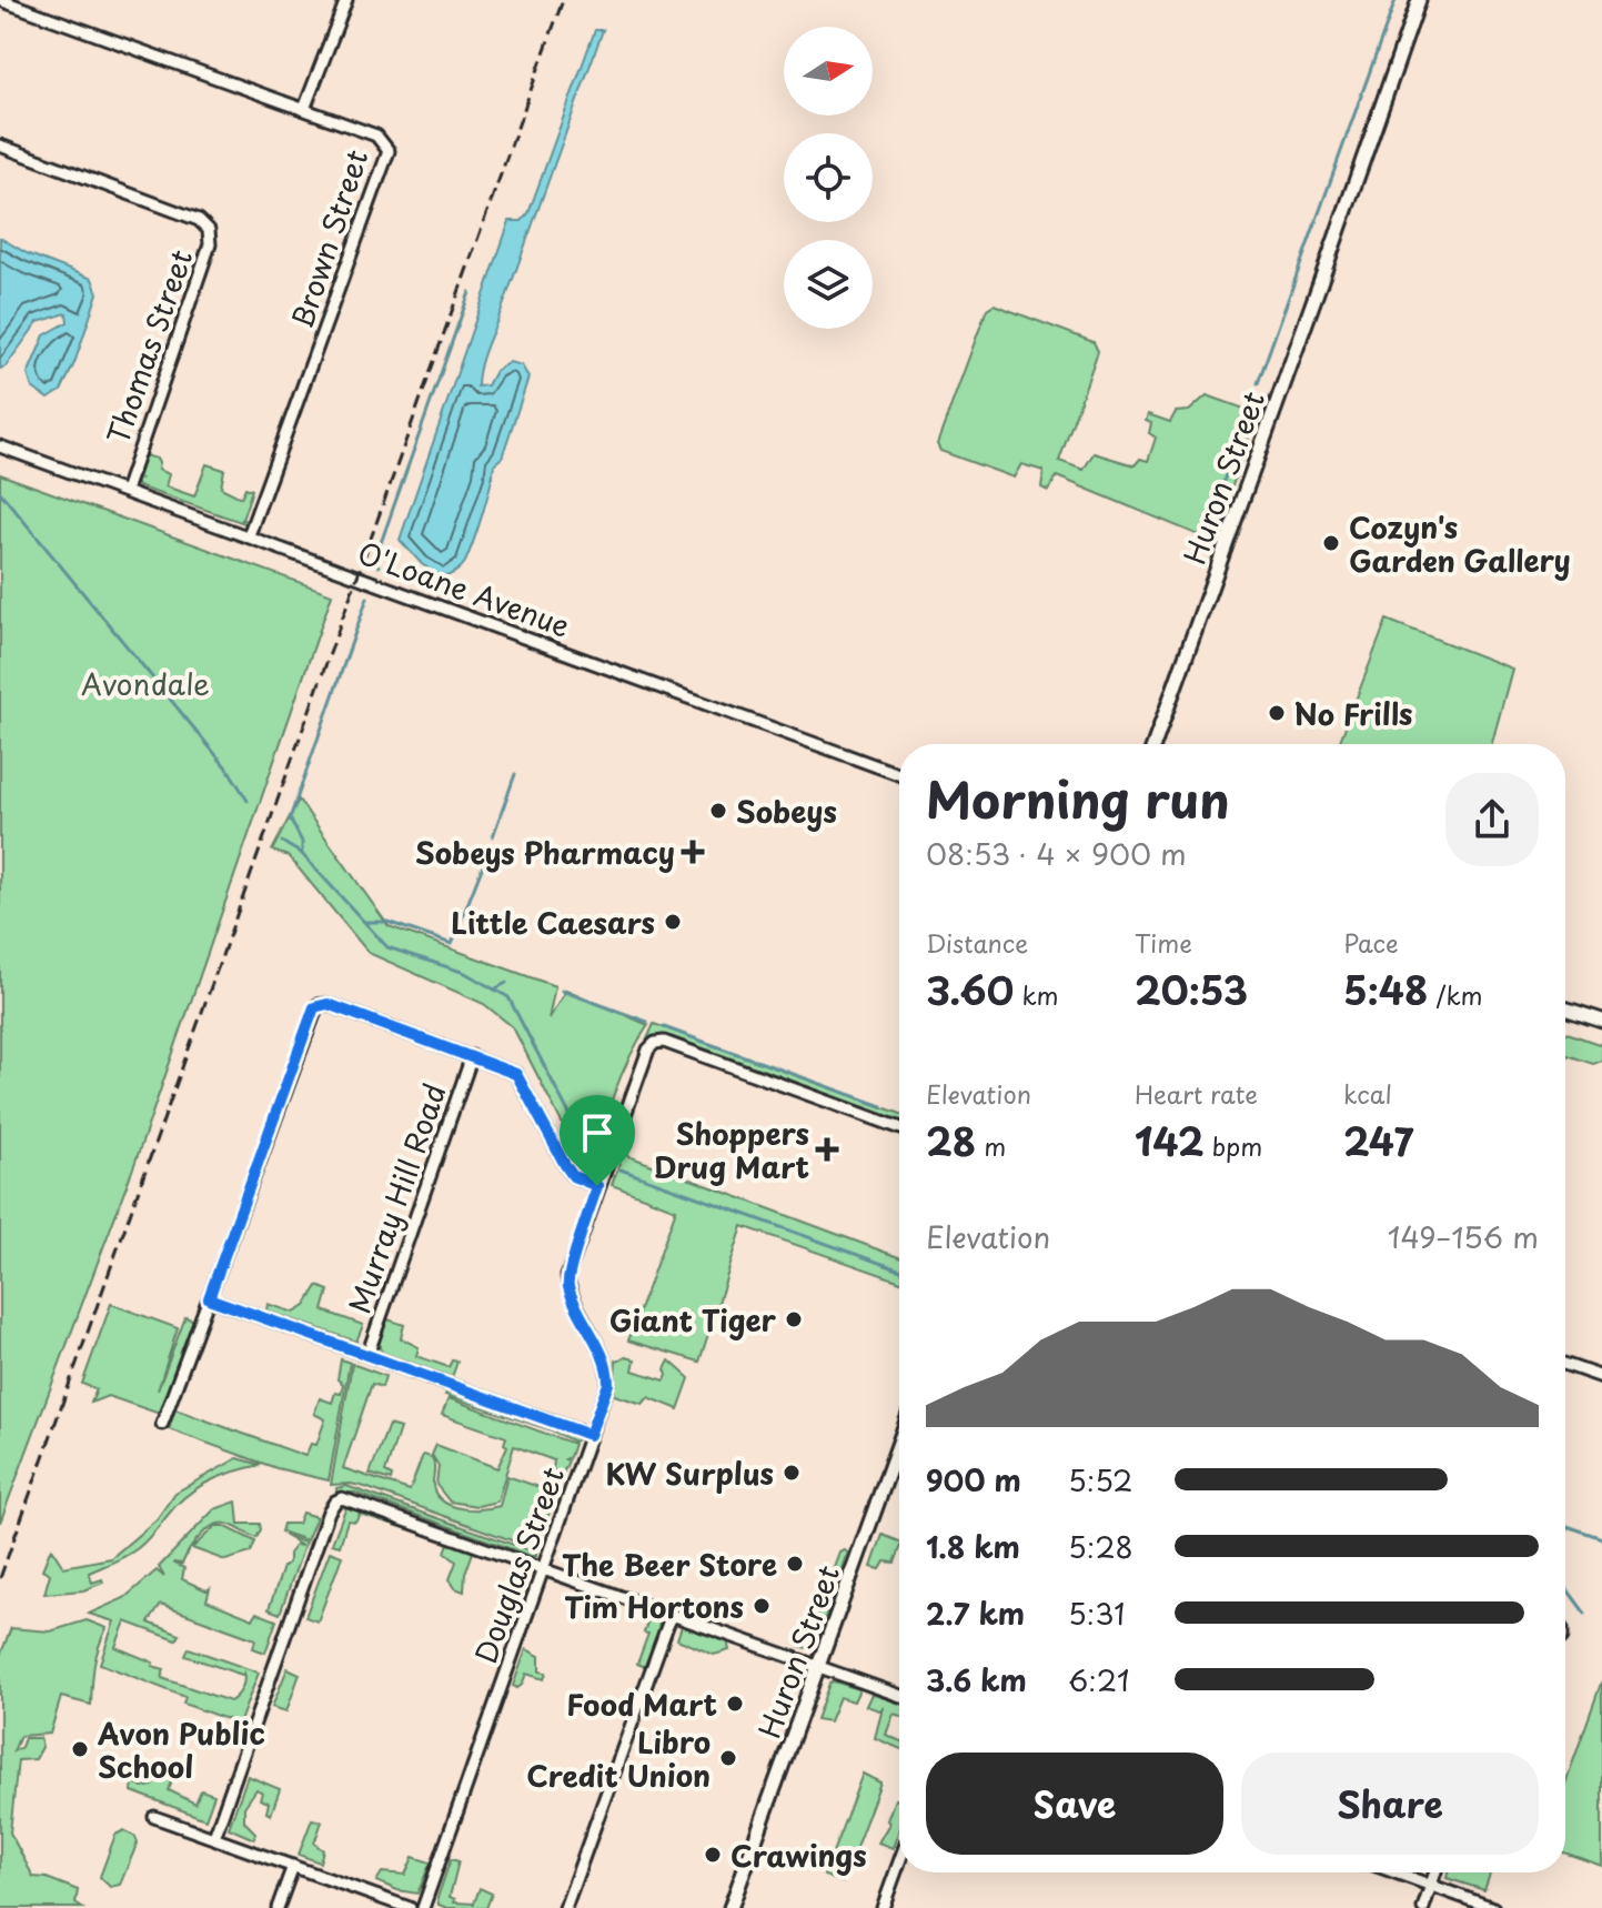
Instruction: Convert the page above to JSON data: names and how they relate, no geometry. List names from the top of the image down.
{
  "streets": {
    "main road": ["Huron Street"],
    "street": [
      "Brown Street",
      "Thomas Street",
      "O'Loane Avenue",
      "Murray Hill Road",
      "Douglas Street"
    ]
  },
  "crossings": [
    ["Brown Street", "O'Loane Avenue"],
    ["Thomas Street", "O'Loane Avenue"]
  ],
  "parks": ["Avondale"],
  "places": {
    "other": [
      "Cozyn's Garden Gallery",
      "No Frills",
      "Sobeys",
      "Little Caesars",
      "Giant Tiger",
      "KW Surplus",
      "The Beer Store",
      "Tim Hortons",
      "Food Mart",
      "Avon Public School",
      "Libro Credit Union",
      "Crawings"
    ],
    "health": ["Sobeys Pharmacy", "Shoppers Drug Mart"]
  },
  "north": "right",
  "page": {
    "heading": ["Morning run", "08:53 · 4 × 900 m"],
    "stats": [
      ["Distance", "3.60 km"],
      ["Time", "20:53"],
      ["Pace", "5:48 /km"],
      ["Elevation", "28 m"],
      ["Heart rate", "142 bpm"],
      ["kcal", "247"]
    ],
    "chart": ["Elevation", "149–156 m"],
    "list": [
      {
        "name": "900 m",
        "note": "5:52"
      },
      {
        "name": "1.8 km",
        "note": "5:28"
      },
      {
        "name": "2.7 km",
        "note": "5:31"
      },
      {
        "name": "3.6 km",
        "note": "6:21"
      }
    ],
    "buttons": ["Save", "Share"]
  }
}
